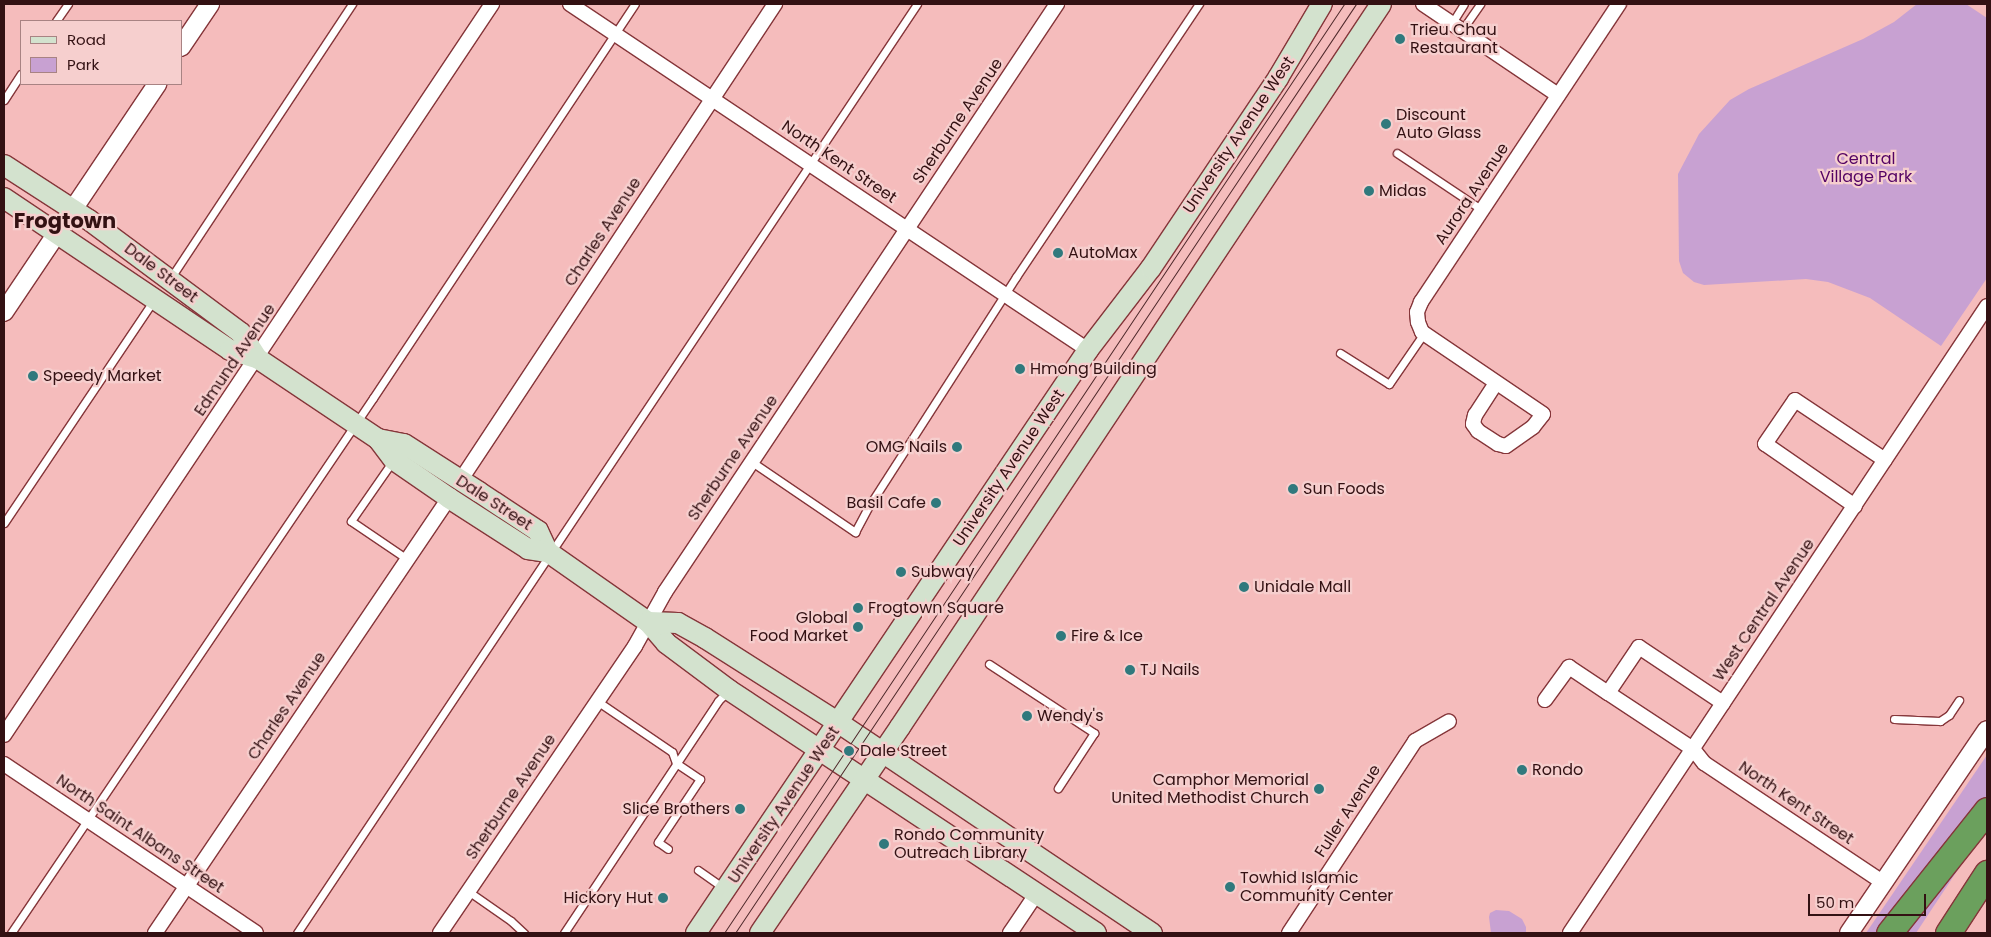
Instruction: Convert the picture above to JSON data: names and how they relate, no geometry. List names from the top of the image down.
{
  "streets": {
    "main road": ["University Avenue West", "Dale Street"],
    "street": [
      "Sherburne Avenue",
      "North Kent Street",
      "Aurora Avenue",
      "Charles Avenue",
      "Edmund Avenue",
      "West Central Avenue",
      "Fuller Avenue",
      "North Saint Albans Street"
    ]
  },
  "crossings": [
    ["Sherburne Avenue", "North Kent Street"],
    ["Sherburne Avenue", "Dale Street"],
    ["University Avenue West", "North Kent Street"],
    ["University Avenue West", "Dale Street"],
    ["North Kent Street", "Charles Avenue"],
    ["North Kent Street", "West Central Avenue"],
    ["Charles Avenue", "Dale Street"],
    ["Charles Avenue", "North Saint Albans Street"],
    ["Dale Street", "Edmund Avenue"]
  ],
  "districts": ["Frogtown"],
  "parks": ["Central Village Park"],
  "places": [
    "Trieu Chau Restaurant",
    "Discount Auto Glass",
    "Midas",
    "AutoMax",
    "Hmong Building",
    "Speedy Market",
    "OMG Nails",
    "Sun Foods",
    "Basil Cafe",
    "Subway",
    "Unidale Mall",
    "Frogtown Square",
    "Global Food Market",
    "Fire & Ice",
    "TJ Nails",
    "Wendy's",
    "Dale Street",
    "Rondo",
    "Camphor Memorial United Methodist Church",
    "Slice Brothers",
    "Rondo Community Outreach Library",
    "Towhid Islamic Community Center",
    "Hickory Hut"
  ],
  "legend": ["Road", "Park"],
  "scale_bar": "50 m"
}
